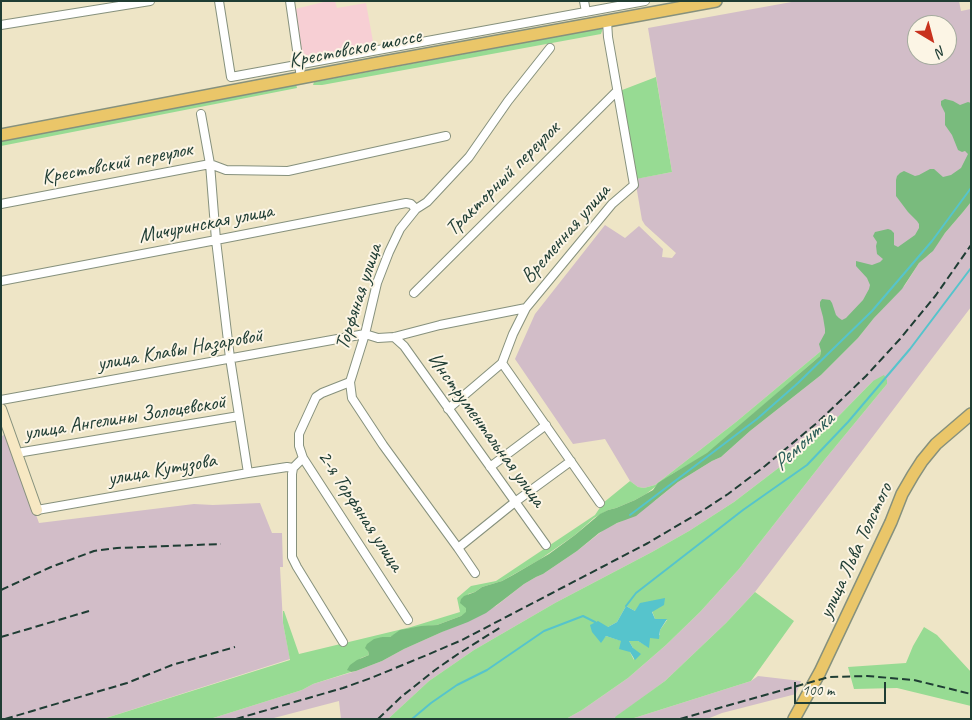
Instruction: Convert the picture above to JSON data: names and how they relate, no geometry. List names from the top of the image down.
{
  "streets": {
    "main road": ["Крестовское шоссе", "улица Льва Толстого"],
    "street": [
      "Крестовский переулок",
      "Тракторный переулок",
      "Мичуринская улица",
      "Временная улица",
      "Торфяная улица",
      "улица Клавы Назаровой",
      "улица Ангелины Золоцевской",
      "Инструментальная улица",
      "улица Кутузова",
      "2-я Торфяная улица"
    ]
  },
  "crossings": [
    ["Крестовское шоссе", "Временная улица"],
    ["Тракторный переулок", "Временная улица"],
    ["Мичуринская улица", "Торфяная улица"],
    ["Временная улица", "Торфяная улица"],
    ["Временная улица", "улица Клавы Назаровой"],
    ["Временная улица", "Инструментальная улица"],
    ["Торфяная улица", "улица Клавы Назаровой"],
    ["Торфяная улица", "2-я Торфяная улица"]
  ],
  "water": ["Ремонтка"],
  "scale_bar": "100 m",
  "north": "bottom right"
}
